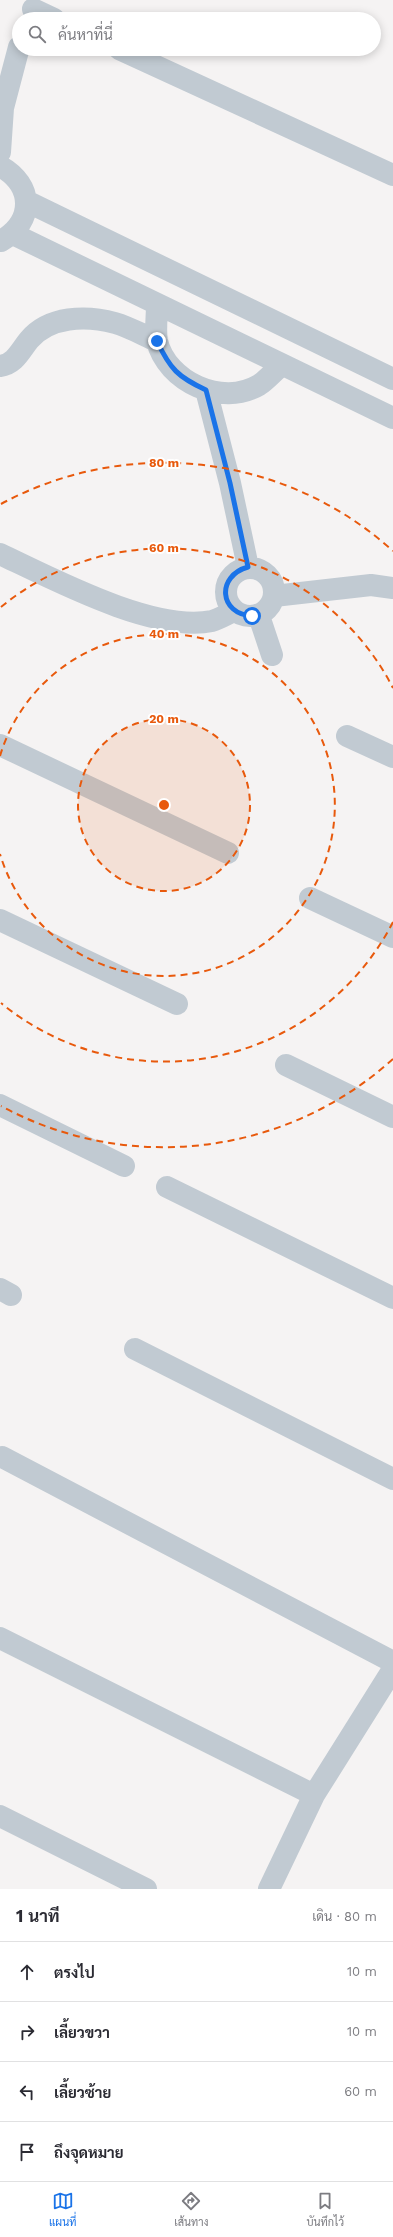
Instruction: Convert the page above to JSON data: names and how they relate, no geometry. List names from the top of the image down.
{
  "page": {
    "search": "ค้นหาที่นี่",
    "heading": ["1 นาที", "เดิน · 80 m"],
    "list": [
      ["ตรงไป", "10 m"],
      ["เลี้ยวขวา", "10 m"],
      ["เลี้ยวซ้าย", "60 m"],
      "ถึงจุดหมาย"
    ],
    "nav": ["แผนที่", "เส้นทาง", "บันทึกไว้"]
  },
  "rings": [
    "80 m",
    "60 m",
    "40 m",
    "20 m"
  ]
}
